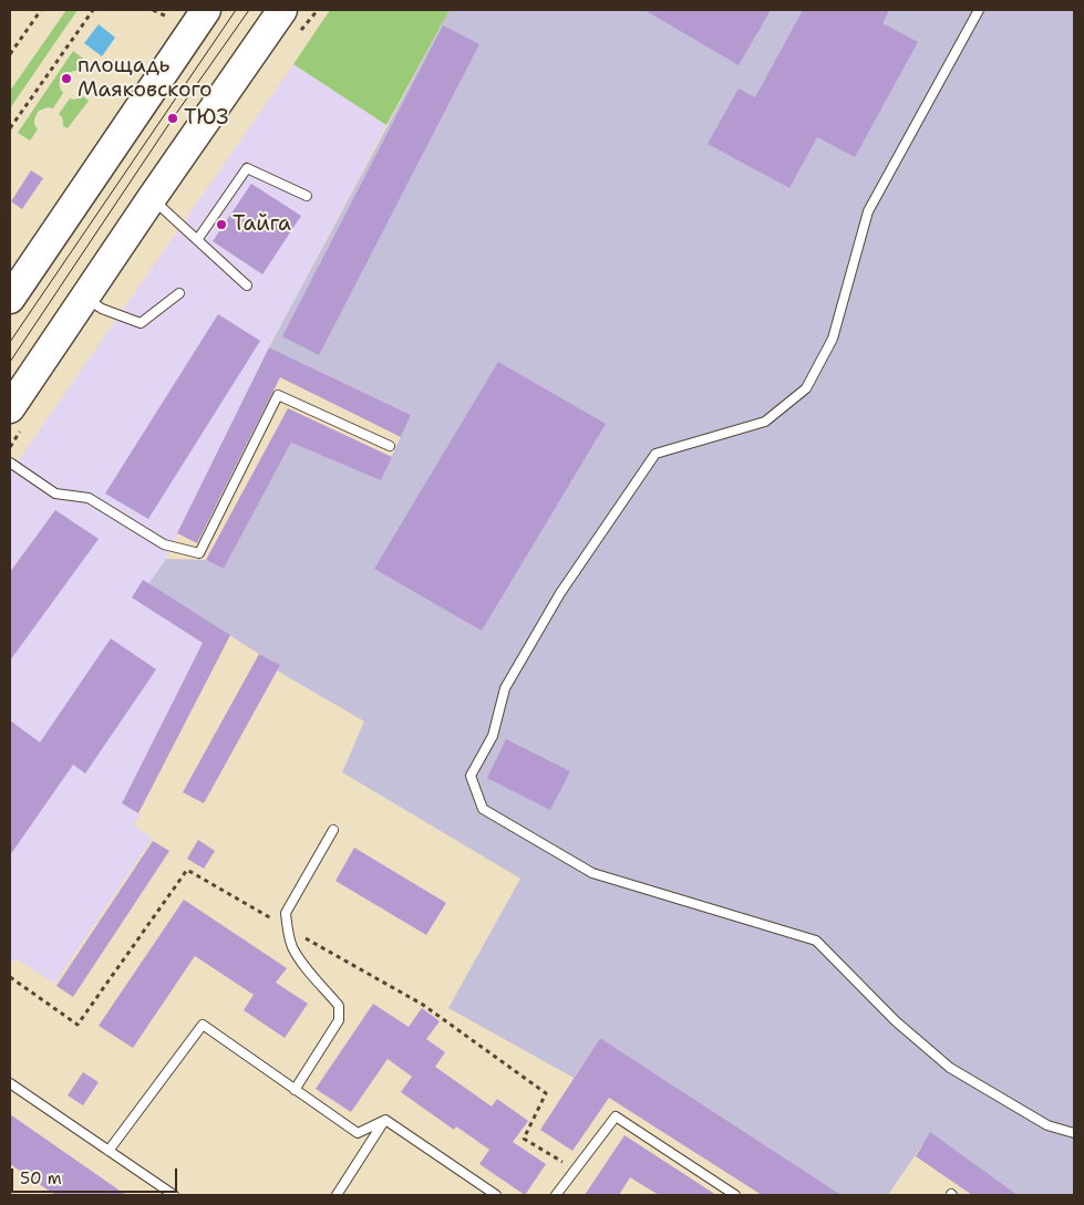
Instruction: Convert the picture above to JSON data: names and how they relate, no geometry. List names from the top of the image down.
{
  "places": ["площадь Маяковского", "ТЮЗ", "Тайга"],
  "scale_bar": "50 m"
}
